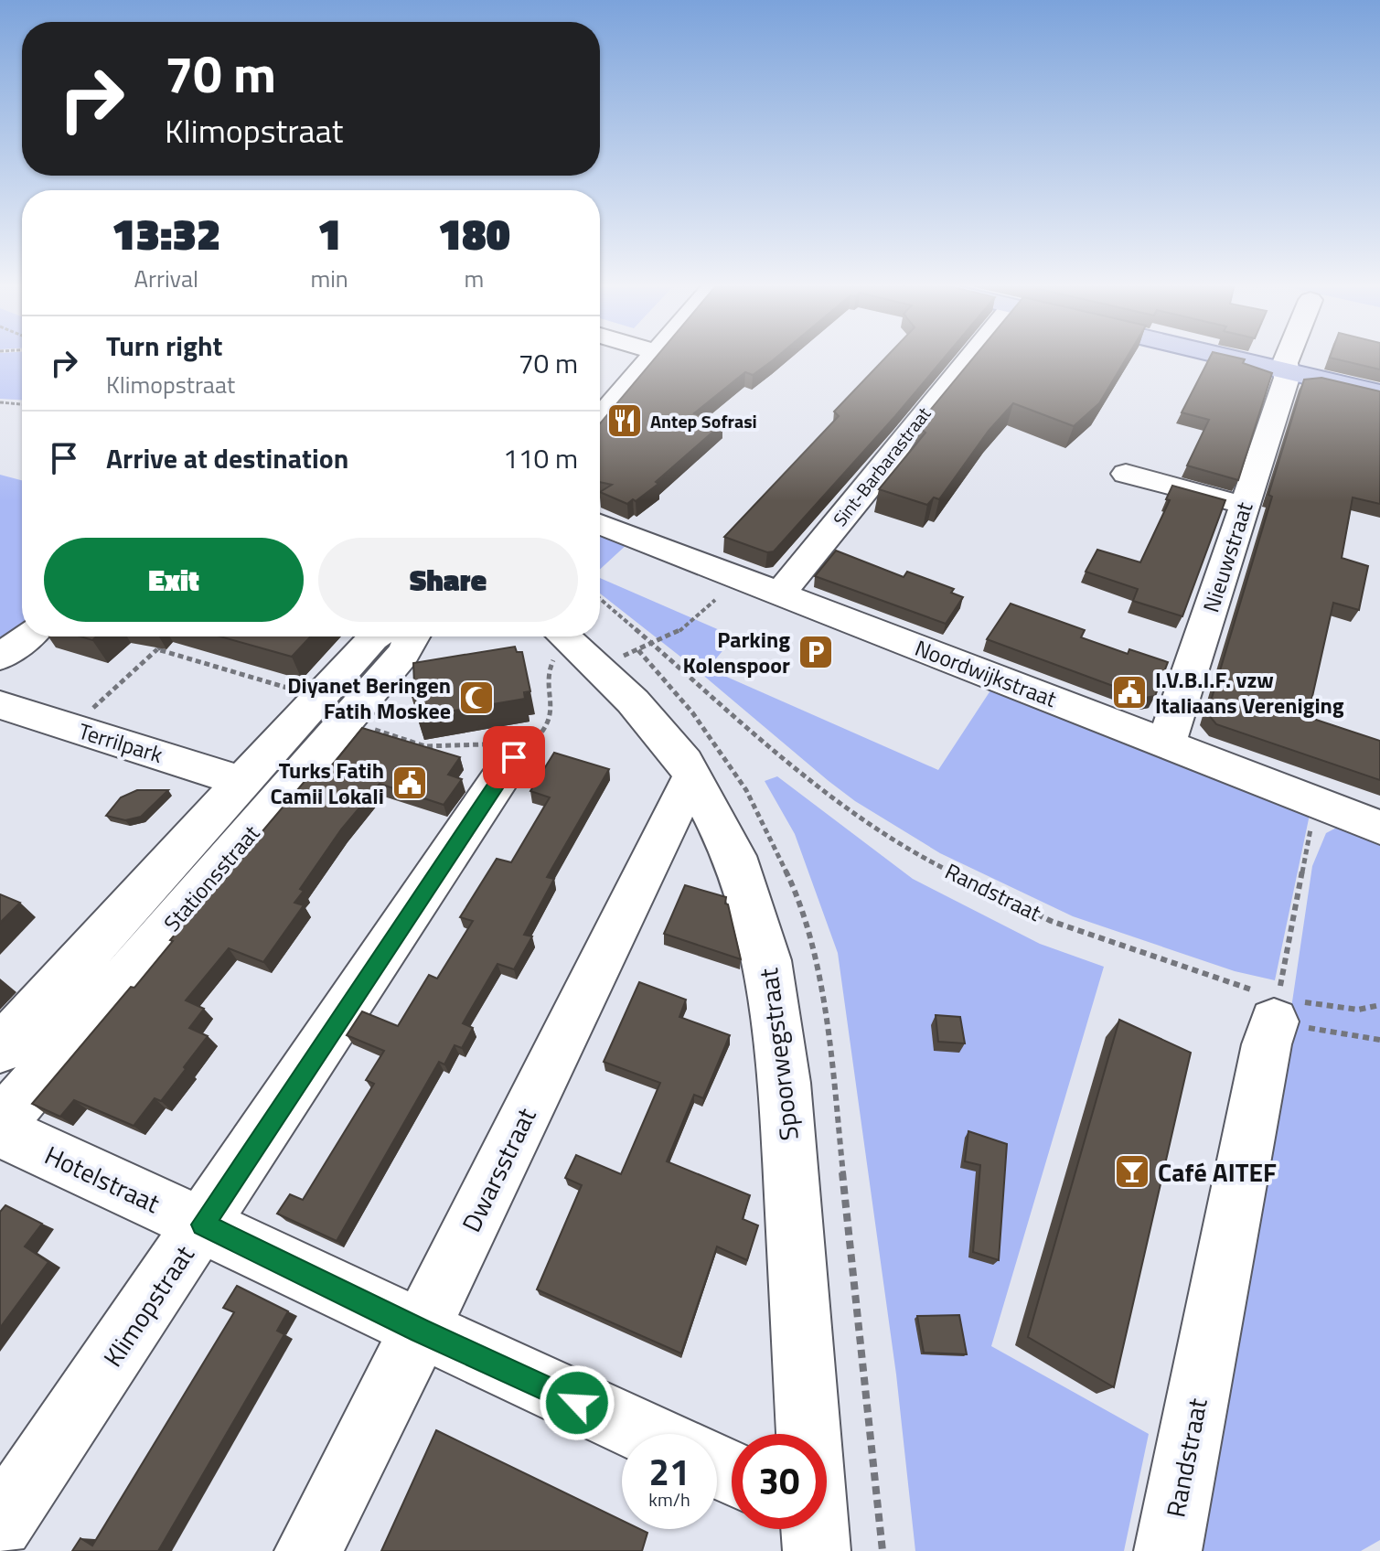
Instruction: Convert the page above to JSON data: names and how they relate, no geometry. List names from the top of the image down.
{
  "streets": {
    "street": [
      "Sint-Barbarastraat",
      "Nieuwstraat",
      "Noordwijkstraat",
      "Terrilpark",
      "Stationsstraat",
      "Randstraat",
      "Spoorwegstraat",
      "Dwarsstraat",
      "Hotelstraat",
      "Klimopstraat"
    ]
  },
  "crossings": [
    ["Sint-Barbarastraat", "Noordwijkstraat"],
    ["Nieuwstraat", "Noordwijkstraat"],
    ["Terrilpark", "Stationsstraat"],
    ["Dwarsstraat", "Hotelstraat"],
    ["Hotelstraat", "Klimopstraat"]
  ],
  "places": {
    "restaurant": ["Antep Sofrasi"],
    "parking": ["Parking Kolenspoor"],
    "public building": ["I.V.B.I.F. vzw Italiaans Vereniging", "Turks Fatih Camii Lokali"],
    "mosque": ["Diyanet Beringen Fatih Moskee"],
    "bar": ["Café AITEF"]
  },
  "page": {
    "turn": ["70 m", "Klimopstraat"],
    "eta": [
      "13:32",
      "Arrival",
      "1",
      "min",
      "180",
      "m"
    ],
    "list": [
      {
        "name": "Turn right",
        "note": "Klimopstraat",
        "value": "70 m"
      },
      {
        "name": "Arrive at destination",
        "value": "110 m"
      }
    ],
    "buttons": ["Exit", "Share"],
    "speed": "21 km/h",
    "limit": "30"
  }
}
